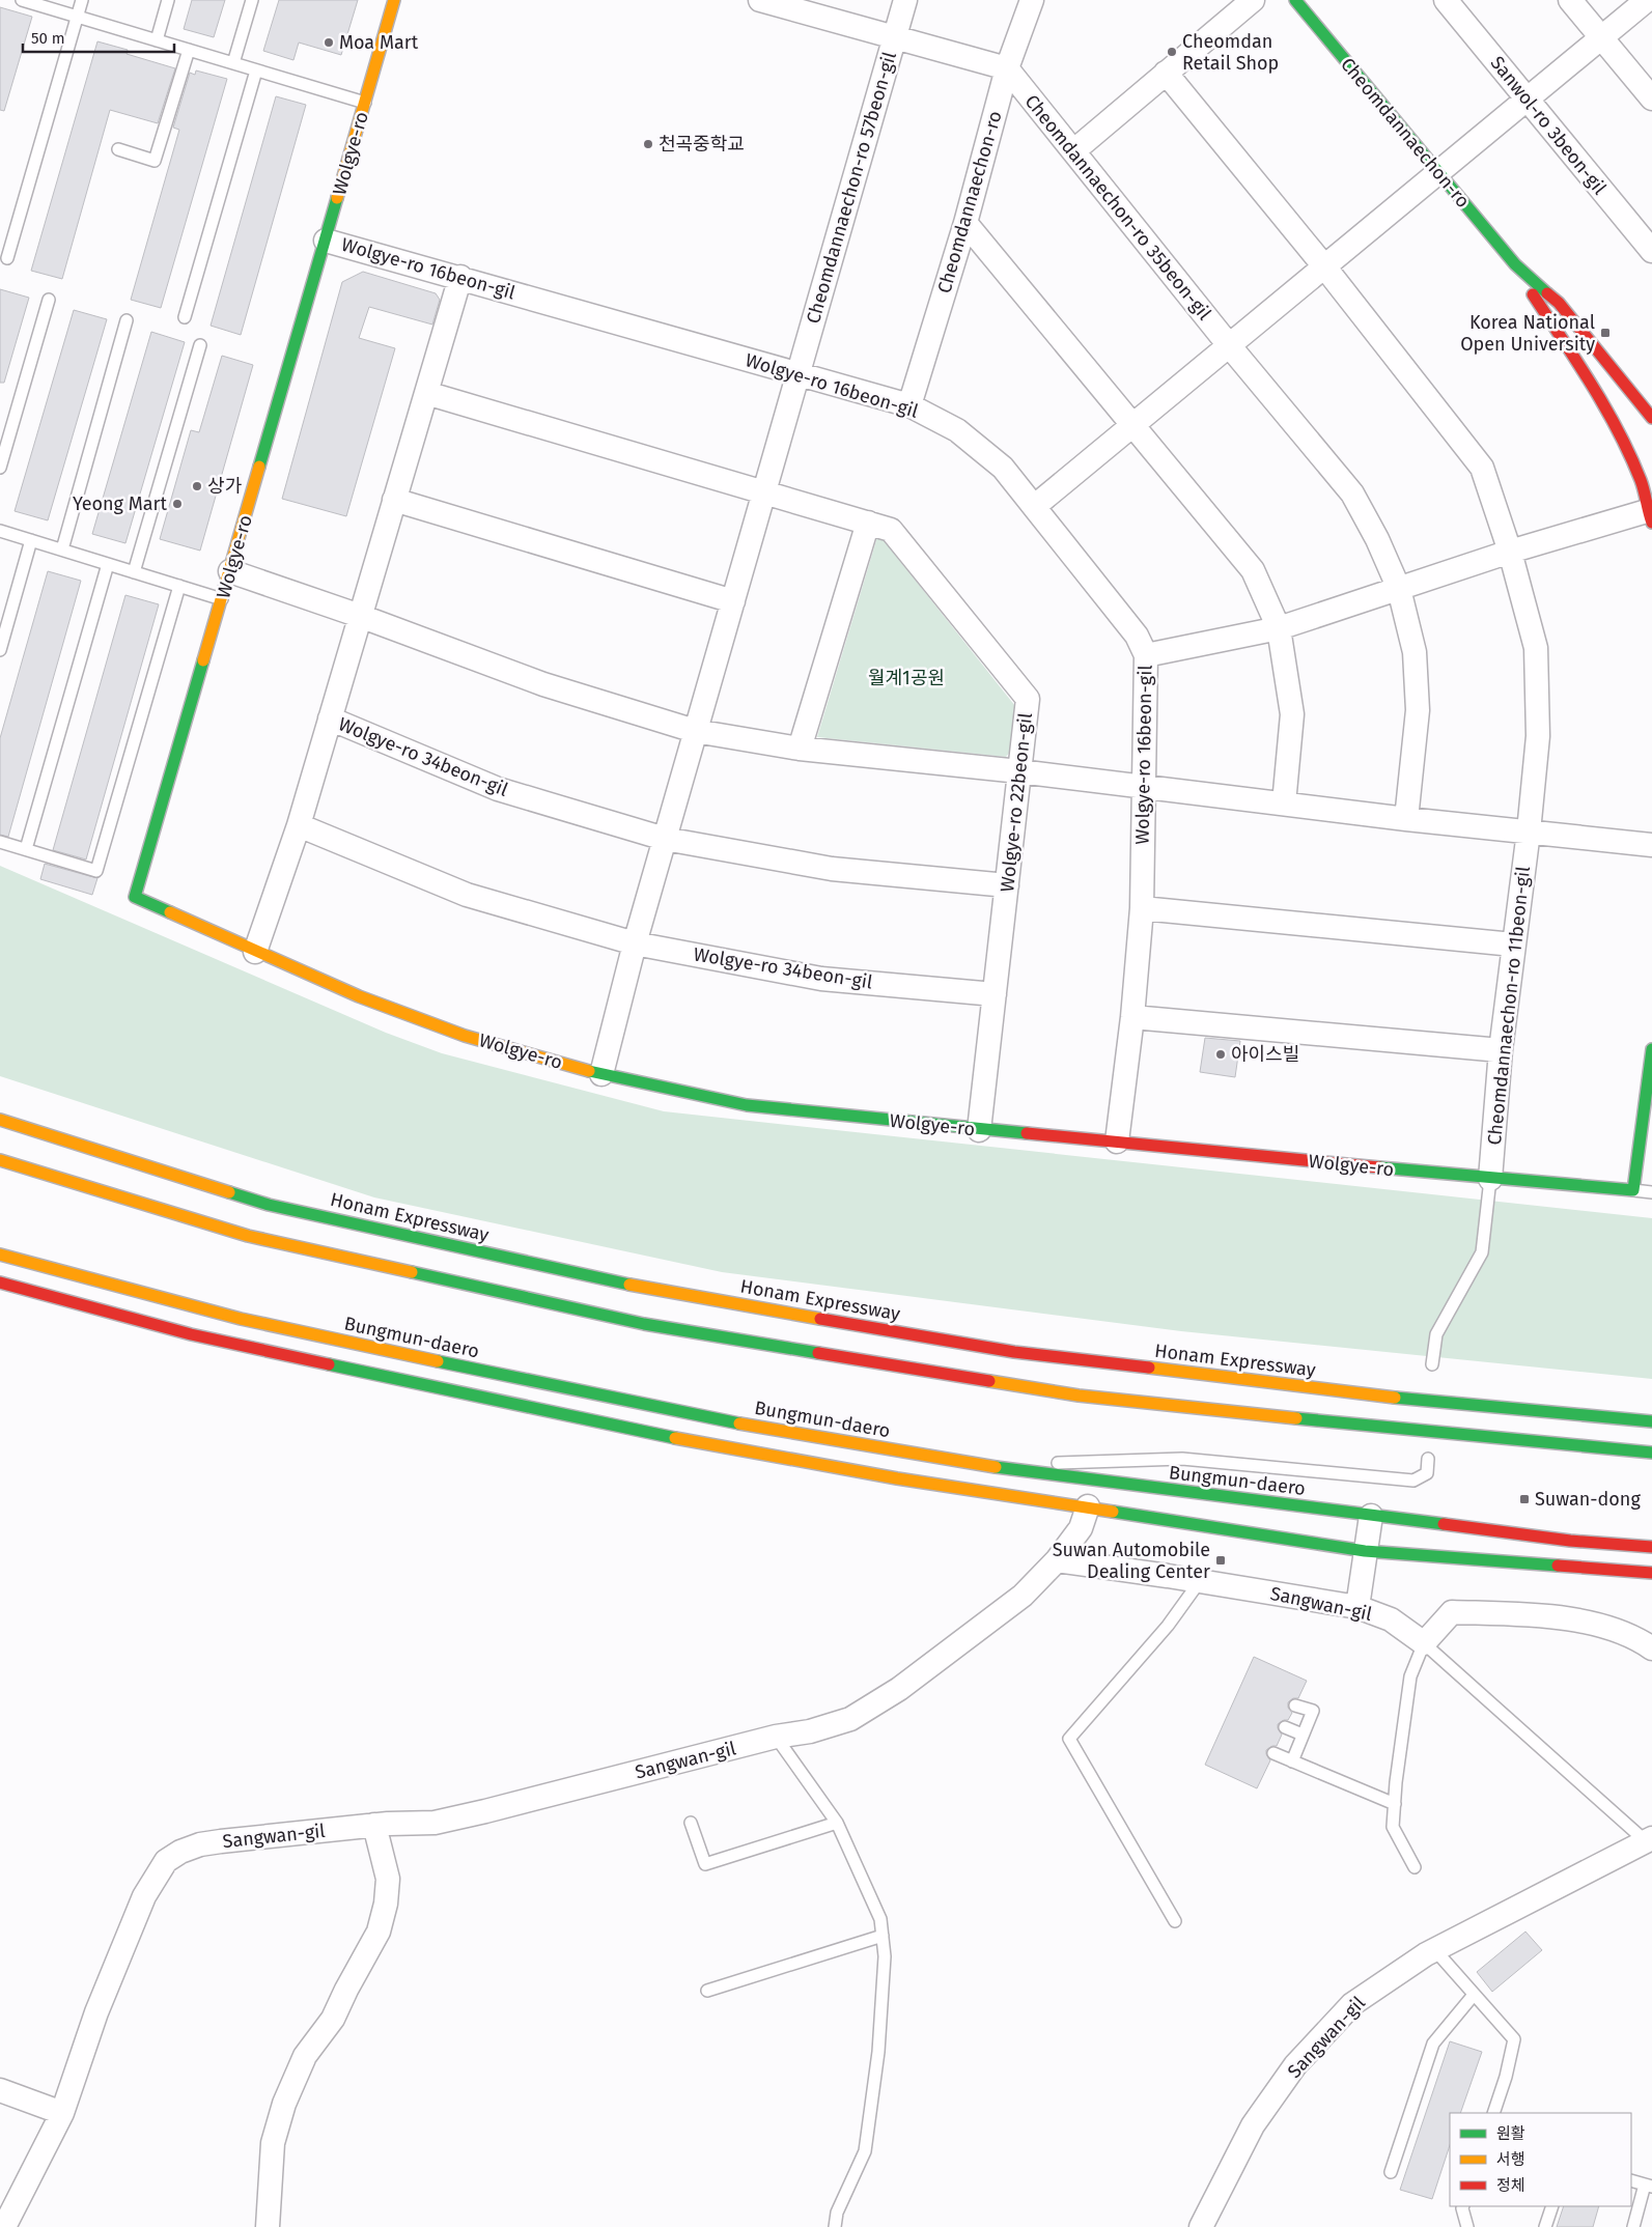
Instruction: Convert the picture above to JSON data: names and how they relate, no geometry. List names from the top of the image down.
{
  "streets": {
    "main road": [
      "Cheomdannaechon-ro",
      "Wolgye-ro",
      "Honam Expressway",
      "Bungmun-daero"
    ],
    "street": [
      "Sanwol-ro 3beon-gil",
      "Cheomdannaechon-ro 57beon-gil",
      "Cheomdannaechon-ro 35beon-gil",
      "Wolgye-ro 16beon-gil",
      "Wolgye-ro 34beon-gil",
      "Wolgye-ro 22beon-gil",
      "Cheomdannaechon-ro 11beon-gil",
      "Sangwan-gil"
    ]
  },
  "crossings": [
    ["Cheomdannaechon-ro", "Cheomdannaechon-ro 35beon-gil"],
    ["Cheomdannaechon-ro", "Wolgye-ro 16beon-gil"],
    ["Wolgye-ro", "Wolgye-ro 16beon-gil"],
    ["Wolgye-ro", "Wolgye-ro 22beon-gil"],
    ["Wolgye-ro", "Cheomdannaechon-ro 11beon-gil"],
    ["Cheomdannaechon-ro 57beon-gil", "Wolgye-ro 16beon-gil"],
    ["Wolgye-ro 34beon-gil", "Wolgye-ro 22beon-gil"]
  ],
  "parks": ["월계1공원"],
  "places": {
    "other": [
      "Moa Mart",
      "Cheomdan Retail Shop",
      "천곡중학교",
      "상가",
      "Yeong Mart",
      "아이스빌"
    ],
    "transit": ["Korea National Open University", "Suwan-dong", "Suwan Automobile Dealing Center"]
  },
  "legend": ["원활", "서행", "정체"],
  "scale_bar": "50 m"
}
